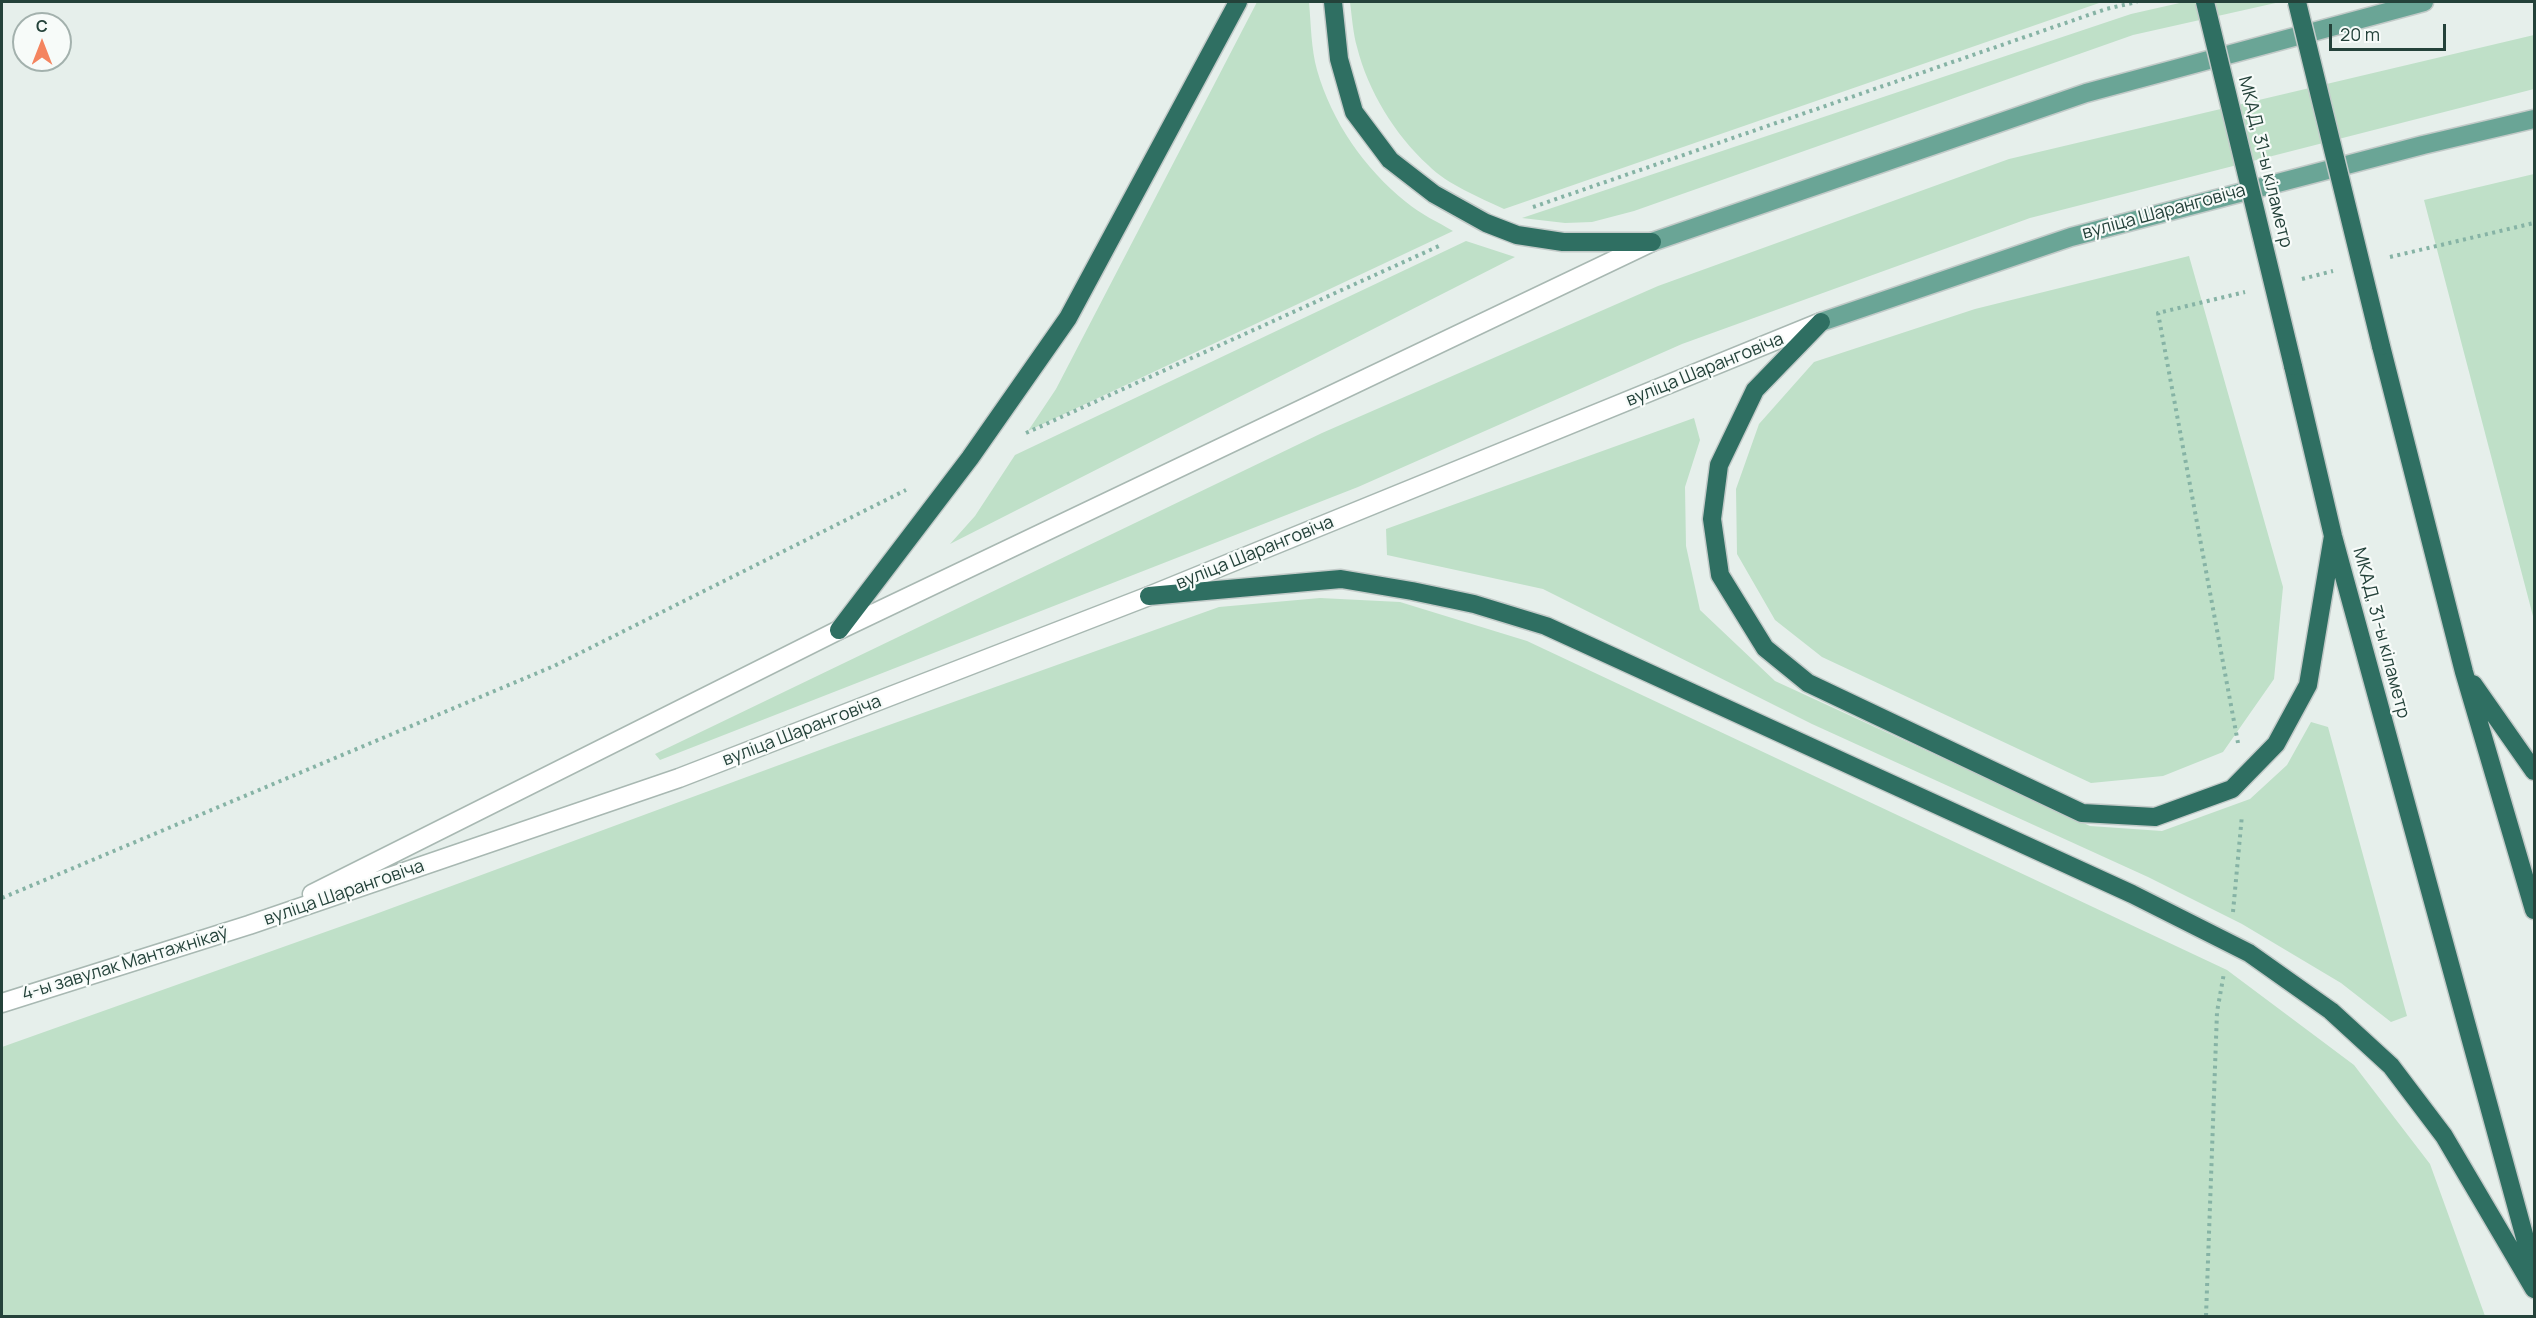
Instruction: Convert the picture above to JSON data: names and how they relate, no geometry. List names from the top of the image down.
{
  "streets": {
    "highway": ["МКАД, 31-ы кіламетр"],
    "main road": ["вуліца Шаранговіча"],
    "street": ["4-ы завулак Мантажнікаў"]
  },
  "crossings": [
    ["вуліца Шаранговіча", "4-ы завулак Мантажнікаў"]
  ],
  "scale_bar": "20 m",
  "north": "top"
}
